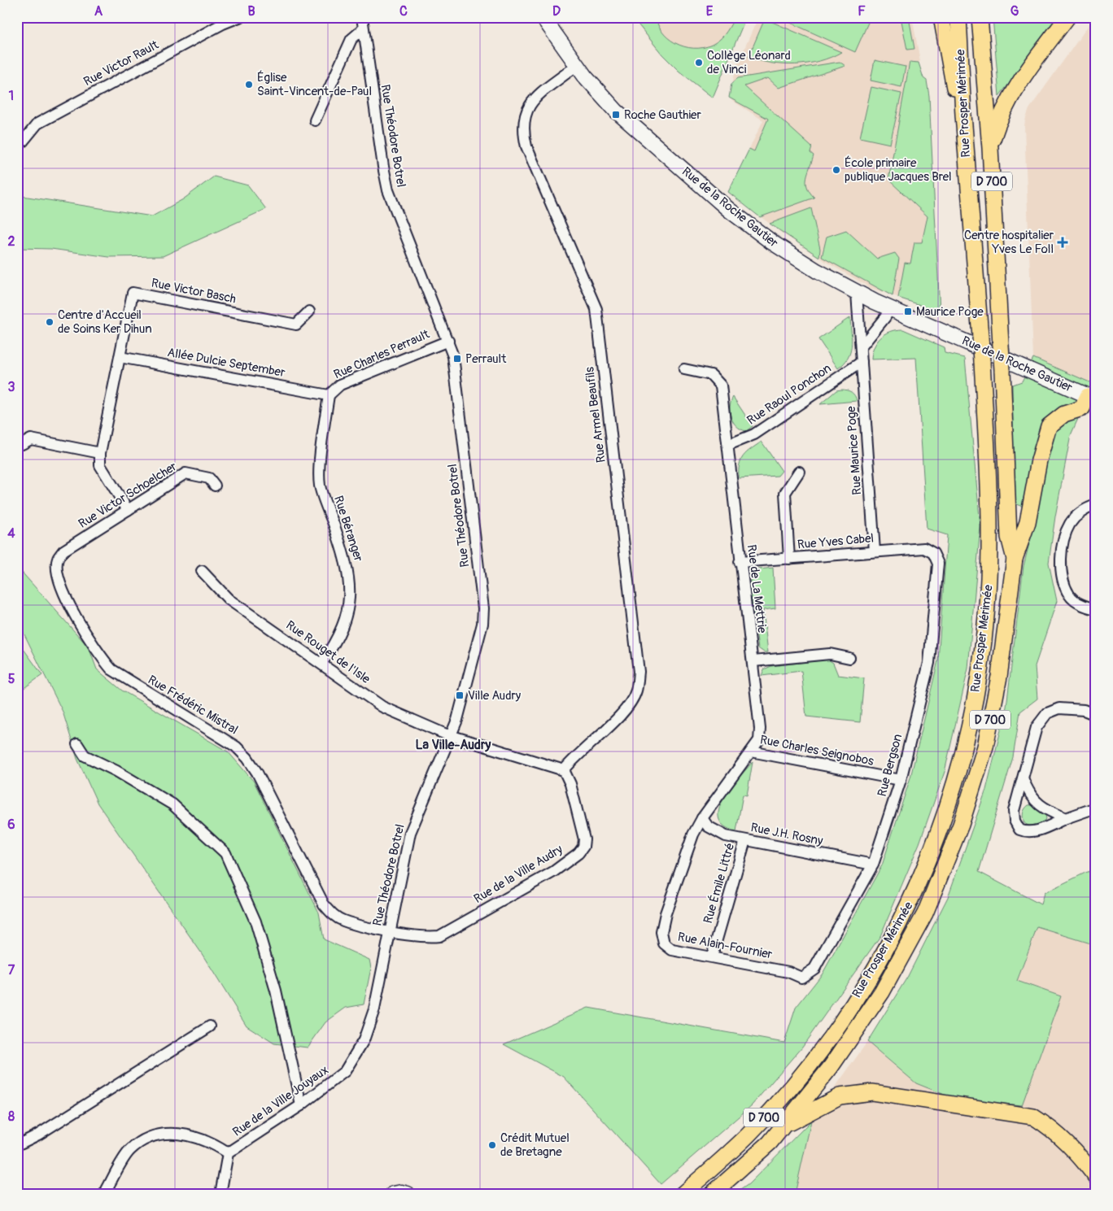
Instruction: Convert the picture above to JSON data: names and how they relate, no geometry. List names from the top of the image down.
{
  "streets": {
    "main road": ["Rue Prosper Mérimée", "D 700"],
    "street": [
      "Rue Victor Rault",
      "Rue Théodore Botrel",
      "Rue de la Roche Gautier",
      "Rue Victor Basch",
      "Rue Charles Perrault",
      "Allée Dulcie September",
      "Rue Raoul Ponchon",
      "Rue Armel Beaufils",
      "Rue Maurice Poge",
      "Rue Victor Schoelcher",
      "Rue Béranger",
      "Rue Yves Cabel",
      "Rue de La Mettrie",
      "Rue Rouget de l'Isle",
      "Rue Frédéric Mistral",
      "Rue Charles Seignobos",
      "Rue Bergson",
      "Rue J.H. Rosny",
      "Rue de la Ville Audry",
      "Rue Émile Littré",
      "Rue Alain-Fournier",
      "Rue de la Ville Jouyaux"
    ]
  },
  "crossings": [
    ["Rue Théodore Botrel", "Rue Charles Perrault"],
    ["Rue Théodore Botrel", "Rue Rouget de l'Isle"],
    ["Rue Théodore Botrel", "Rue Frédéric Mistral"],
    ["Rue Théodore Botrel", "Rue de la Ville Audry"],
    ["Rue Théodore Botrel", "Rue de la Ville Jouyaux"],
    ["Rue de la Roche Gautier", "Rue Armel Beaufils"],
    ["Rue de la Roche Gautier", "Rue Maurice Poge"],
    ["Rue Victor Basch", "Allée Dulcie September"],
    ["Rue Charles Perrault", "Allée Dulcie September"],
    ["Rue Charles Perrault", "Rue Béranger"],
    ["Allée Dulcie September", "Rue Béranger"],
    ["Rue Raoul Ponchon", "Rue Maurice Poge"],
    ["Rue Raoul Ponchon", "Rue de La Mettrie"],
    ["Rue Armel Beaufils", "Rue Rouget de l'Isle"],
    ["Rue Armel Beaufils", "Rue de la Ville Audry"],
    ["Rue Maurice Poge", "Rue Yves Cabel"],
    ["Rue Victor Schoelcher", "Rue Frédéric Mistral"],
    ["Rue Béranger", "Rue Rouget de l'Isle"],
    ["Rue Yves Cabel", "Rue de La Mettrie"],
    ["Rue Yves Cabel", "Rue Bergson"],
    ["Rue de La Mettrie", "Rue Charles Seignobos"],
    ["Rue de La Mettrie", "Rue J.H. Rosny"],
    ["Rue de La Mettrie", "Rue Alain-Fournier"],
    ["Rue Rouget de l'Isle", "Rue de la Ville Audry"],
    ["Rue Frédéric Mistral", "Rue de la Ville Audry"],
    ["Rue Charles Seignobos", "Rue Bergson"],
    ["Rue Bergson", "Rue J.H. Rosny"],
    ["Rue Bergson", "Rue Alain-Fournier"],
    ["Rue J.H. Rosny", "Rue Émile Littré"],
    ["Rue J.H. Rosny", "Rue Alain-Fournier"],
    ["Rue Émile Littré", "Rue Alain-Fournier"]
  ],
  "districts": ["La Ville-Audry"],
  "places": {
    "other": [
      "Collège Léonard de Vinci",
      "Église Saint-Vincent-de-Paul",
      "École primaire publique Jacques Brel",
      "Centre d'Accueil de Soins Ker Dihun",
      "Crédit Mutuel de Bretagne"
    ],
    "transit": [
      "Roche Gauthier",
      "Maurice Poge",
      "Perrault",
      "Ville Audry"
    ],
    "health": ["Centre hospitalier Yves Le Foll"]
  },
  "grid": {
    "columns": [
      "A",
      "B",
      "C",
      "D",
      "E",
      "F",
      "G"
    ],
    "rows": [
      "1",
      "2",
      "3",
      "4",
      "5",
      "6",
      "7",
      "8"
    ]
  }
}
